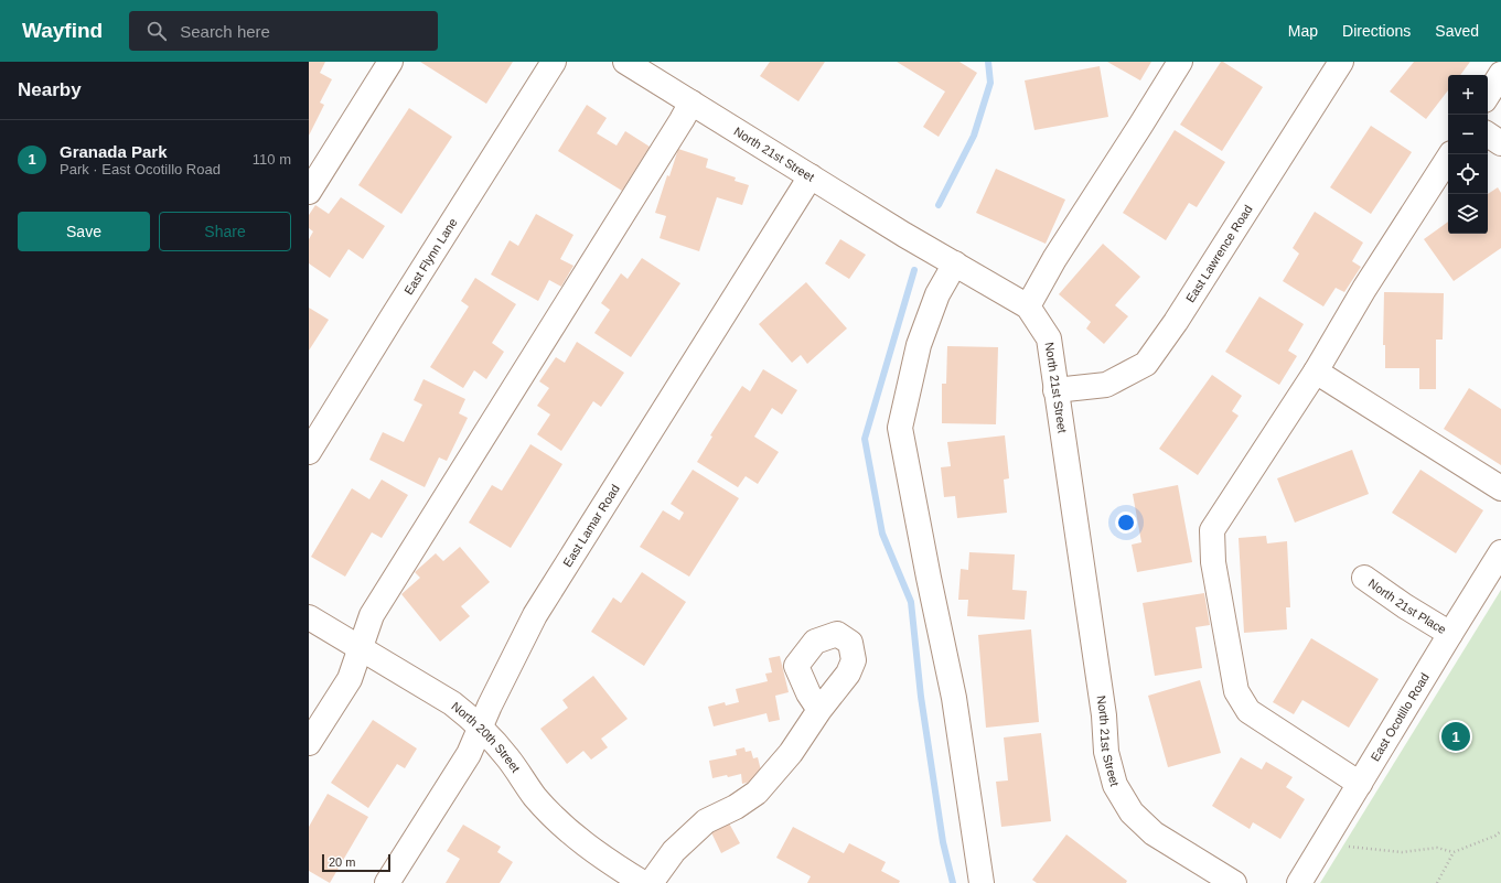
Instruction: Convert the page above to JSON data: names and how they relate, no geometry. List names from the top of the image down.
{
  "streets": {
    "street": [
      "North 21st Street",
      "East Lawrence Road",
      "East Flynn Lane",
      "East Lamar Road",
      "North 21st Place",
      "East Ocotillo Road",
      "North 20th Street"
    ]
  },
  "crossings": [
    ["North 21st Street", "East Lawrence Road"],
    ["North 21st Street", "East Lamar Road"],
    ["East Lamar Road", "North 20th Street"],
    ["North 21st Place", "East Ocotillo Road"]
  ],
  "scale_bar": "20 m",
  "page": {
    "header": "Wayfind",
    "search": "Search here",
    "nav": ["Map", "Directions", "Saved"],
    "heading": "Nearby",
    "map_buttons": ["+", "−"],
    "list": [
      {
        "mark": "1",
        "name": "Granada Park",
        "note": "Park · East Ocotillo Road",
        "value": "110 m"
      }
    ],
    "buttons": ["Save", "Share"],
    "pins": "1",
    "scale": "20 m"
  }
}
